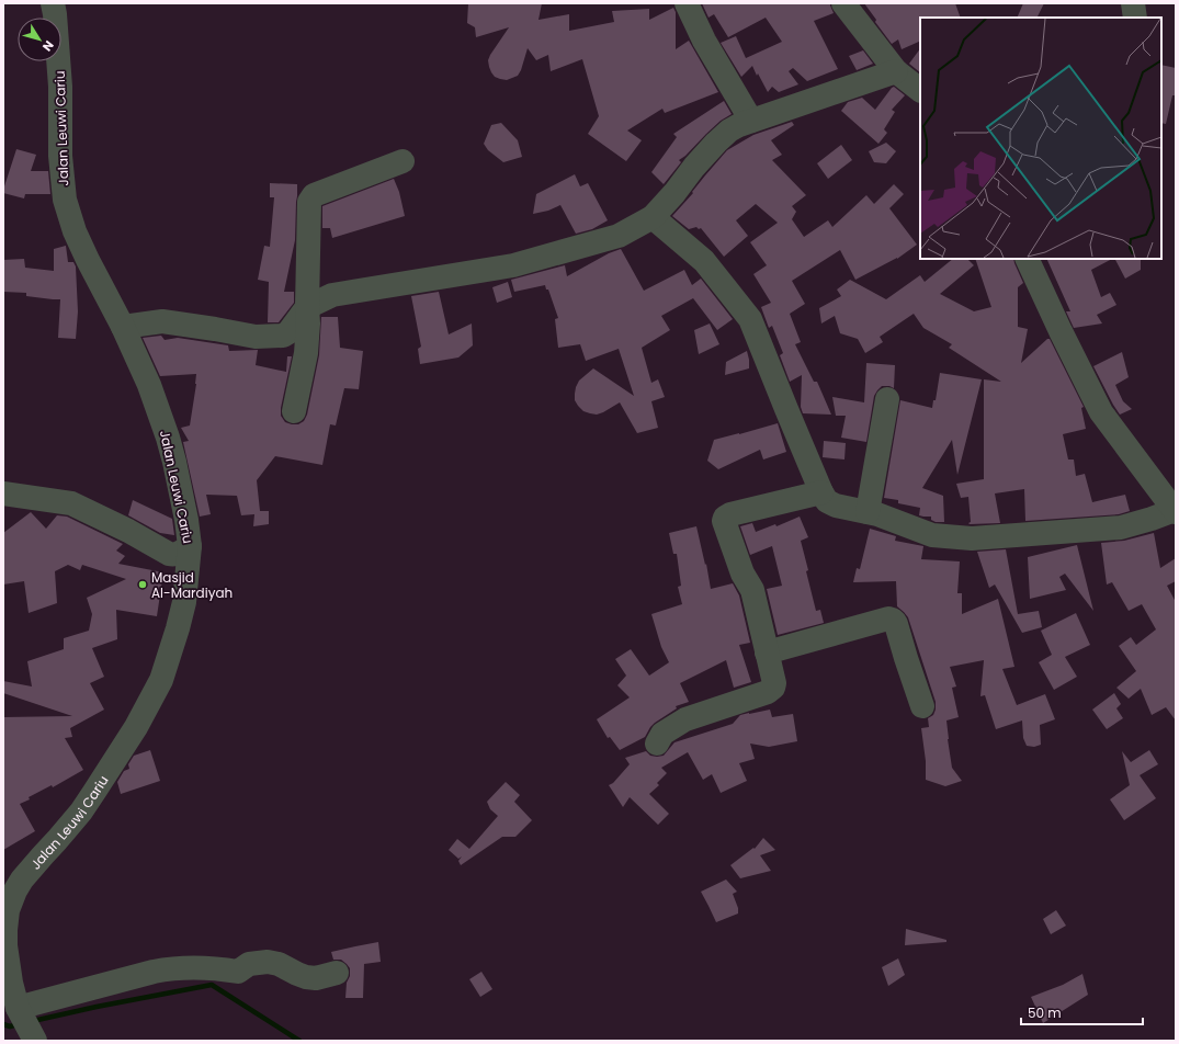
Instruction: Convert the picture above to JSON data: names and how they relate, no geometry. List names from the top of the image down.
{
  "streets": {
    "street": ["Jalan Leuwi Cariu"]
  },
  "places": ["Masjid Al-Mardiyah"],
  "scale_bar": "50 m",
  "north": "bottom right"
}
